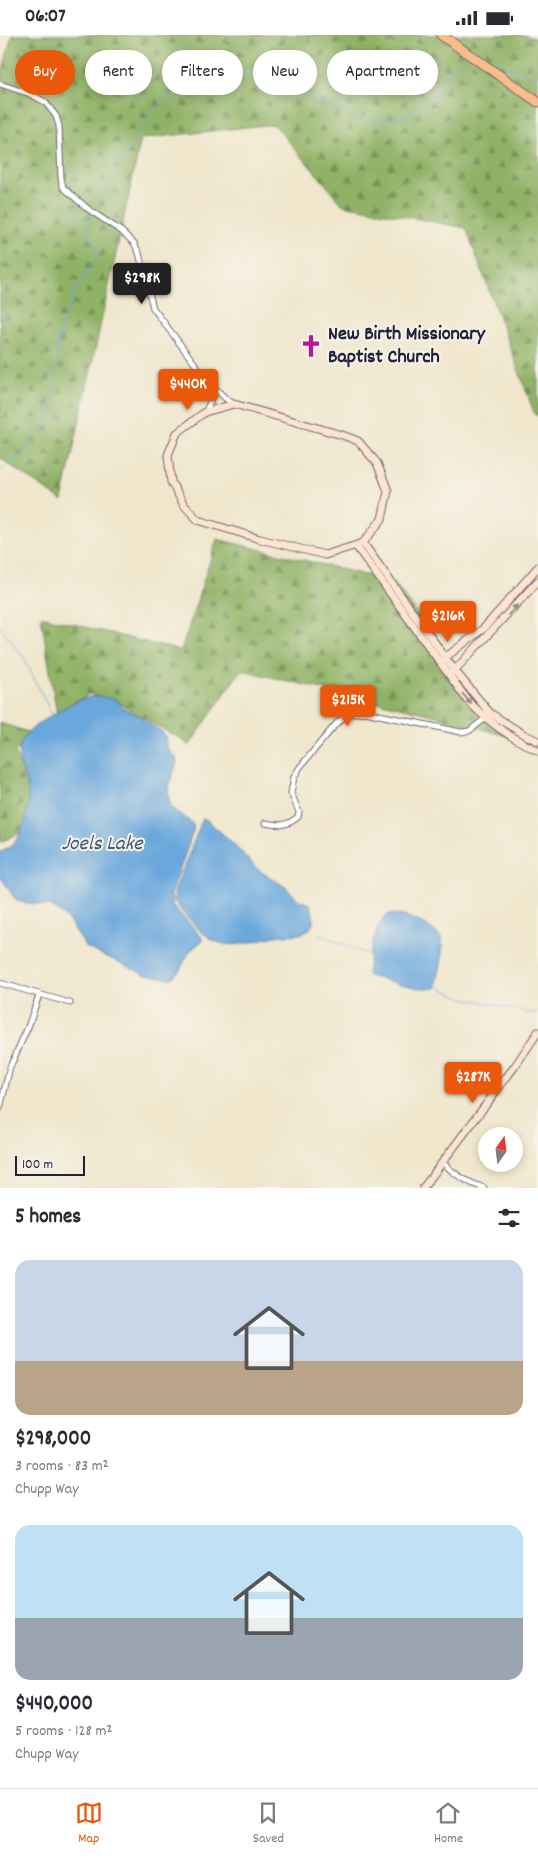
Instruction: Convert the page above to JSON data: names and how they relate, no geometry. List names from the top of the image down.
{
  "water": ["Joels Lake"],
  "places": {
    "church": ["New Birth Missionary Baptist Church"]
  },
  "scale_bar": "100 m",
  "north": "top",
  "page": {
    "status": "06:07",
    "chip": [
      "Buy",
      "Rent",
      "Filters",
      "New",
      "Apartment"
    ],
    "price": [
      "$298K",
      "$440K",
      "$216K",
      "$215K",
      "$287K"
    ],
    "scale": "100 m",
    "heading": "5 homes",
    "list": [
      {
        "name": "$298,000",
        "note": "3 rooms · 83 m² · Chupp Way"
      },
      {
        "name": "$440,000",
        "note": "5 rooms · 128 m² · Chupp Way"
      }
    ],
    "tabs": ["Map", "Saved", "Home"]
  }
}
